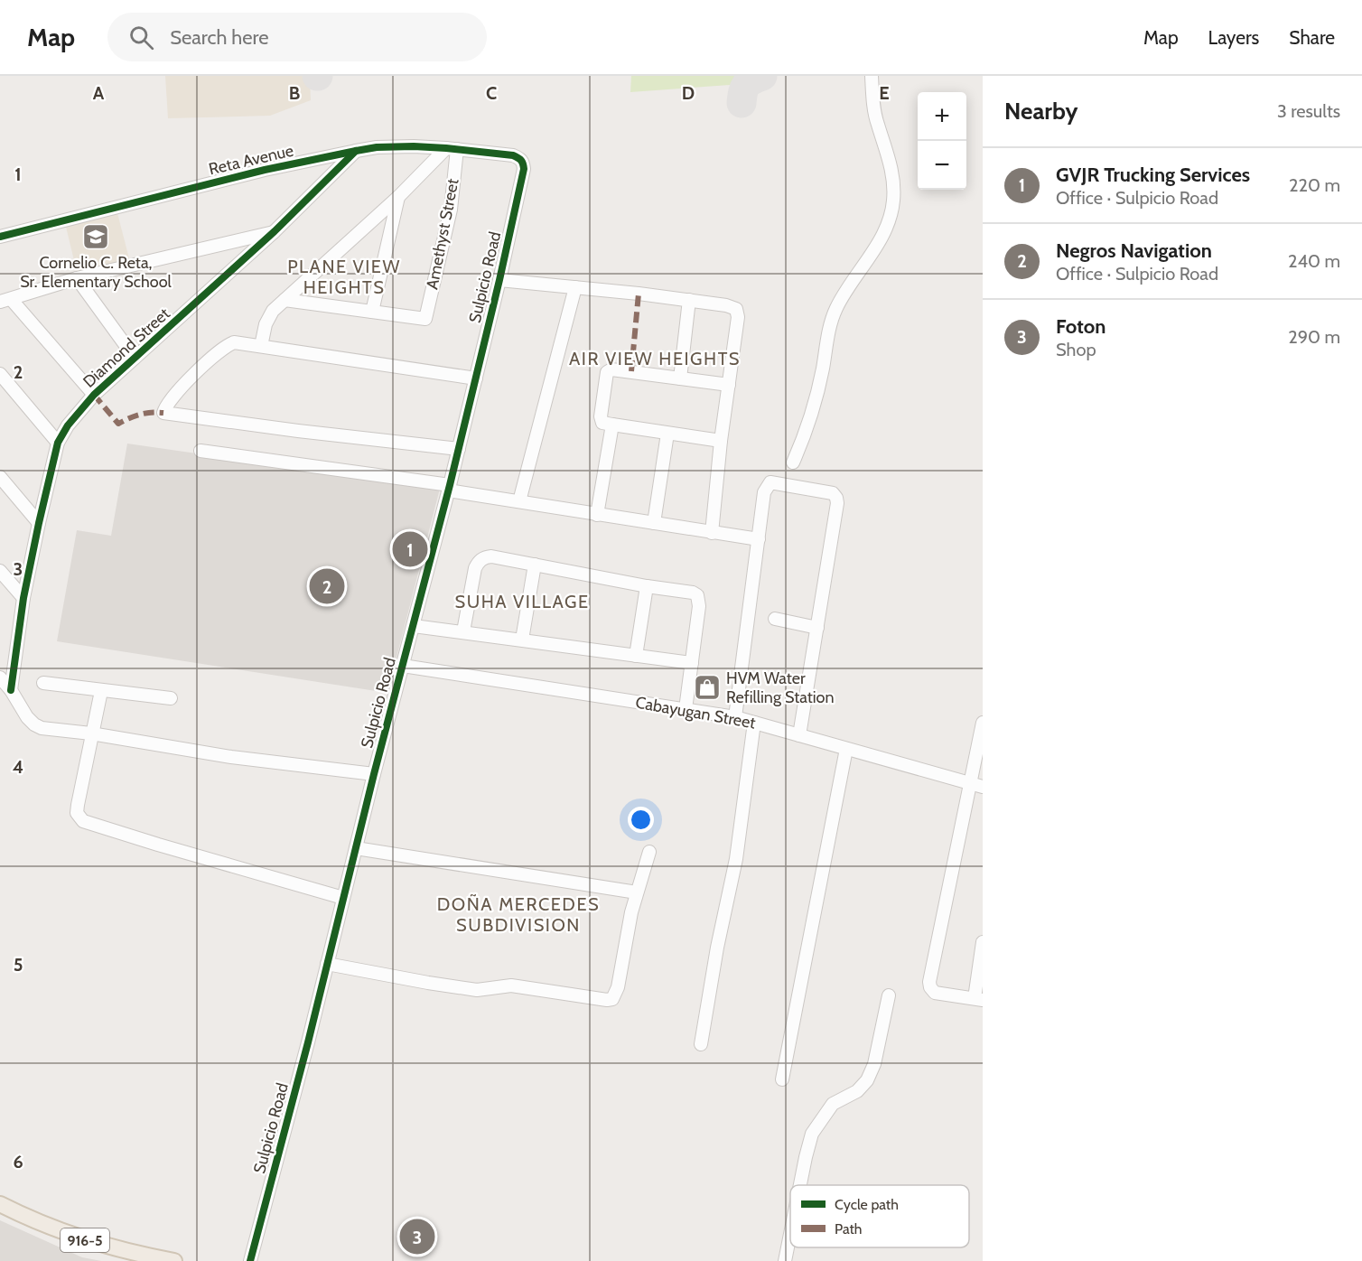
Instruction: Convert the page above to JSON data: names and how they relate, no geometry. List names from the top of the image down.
{
  "streets": {
    "main road": ["916-5"],
    "street": [
      "Reta Avenue",
      "Amethyst Street",
      "Sulpicio Road",
      "Diamond Street",
      "Cabayugan Street"
    ]
  },
  "crossings": [
    ["Reta Avenue", "Amethyst Street"],
    ["Reta Avenue", "Sulpicio Road"],
    ["Reta Avenue", "Diamond Street"],
    ["Sulpicio Road", "Cabayugan Street"]
  ],
  "districts": [
    "PLANE VIEW HEIGHTS",
    "AIR VIEW HEIGHTS",
    "SUHA VILLAGE",
    "DOÑA MERCEDES SUBDIVISION"
  ],
  "places": {
    "school or university": ["Cornelio C. Reta, Sr. Elementary School"],
    "shop": ["HVM Water Refilling Station"]
  },
  "legend": ["Cycle path", "Path"],
  "page": {
    "header": "Map",
    "search": "Search here",
    "nav": ["Map", "Layers", "Share"],
    "heading": ["Nearby", "3 results"],
    "map_buttons": ["+", "−"],
    "list": [
      {
        "mark": "1",
        "name": "GVJR Trucking Services",
        "note": "Office · Sulpicio Road",
        "value": "220 m"
      },
      {
        "mark": "2",
        "name": "Negros Navigation",
        "note": "Office · Sulpicio Road",
        "value": "240 m"
      },
      {
        "mark": "3",
        "name": "Foton",
        "note": "Shop",
        "value": "290 m"
      }
    ],
    "pins": ["1", "2", "3"]
  },
  "grid": {
    "columns": [
      "A",
      "B",
      "C",
      "D",
      "E"
    ],
    "rows": [
      "1",
      "2",
      "3",
      "4",
      "5",
      "6"
    ]
  }
}
